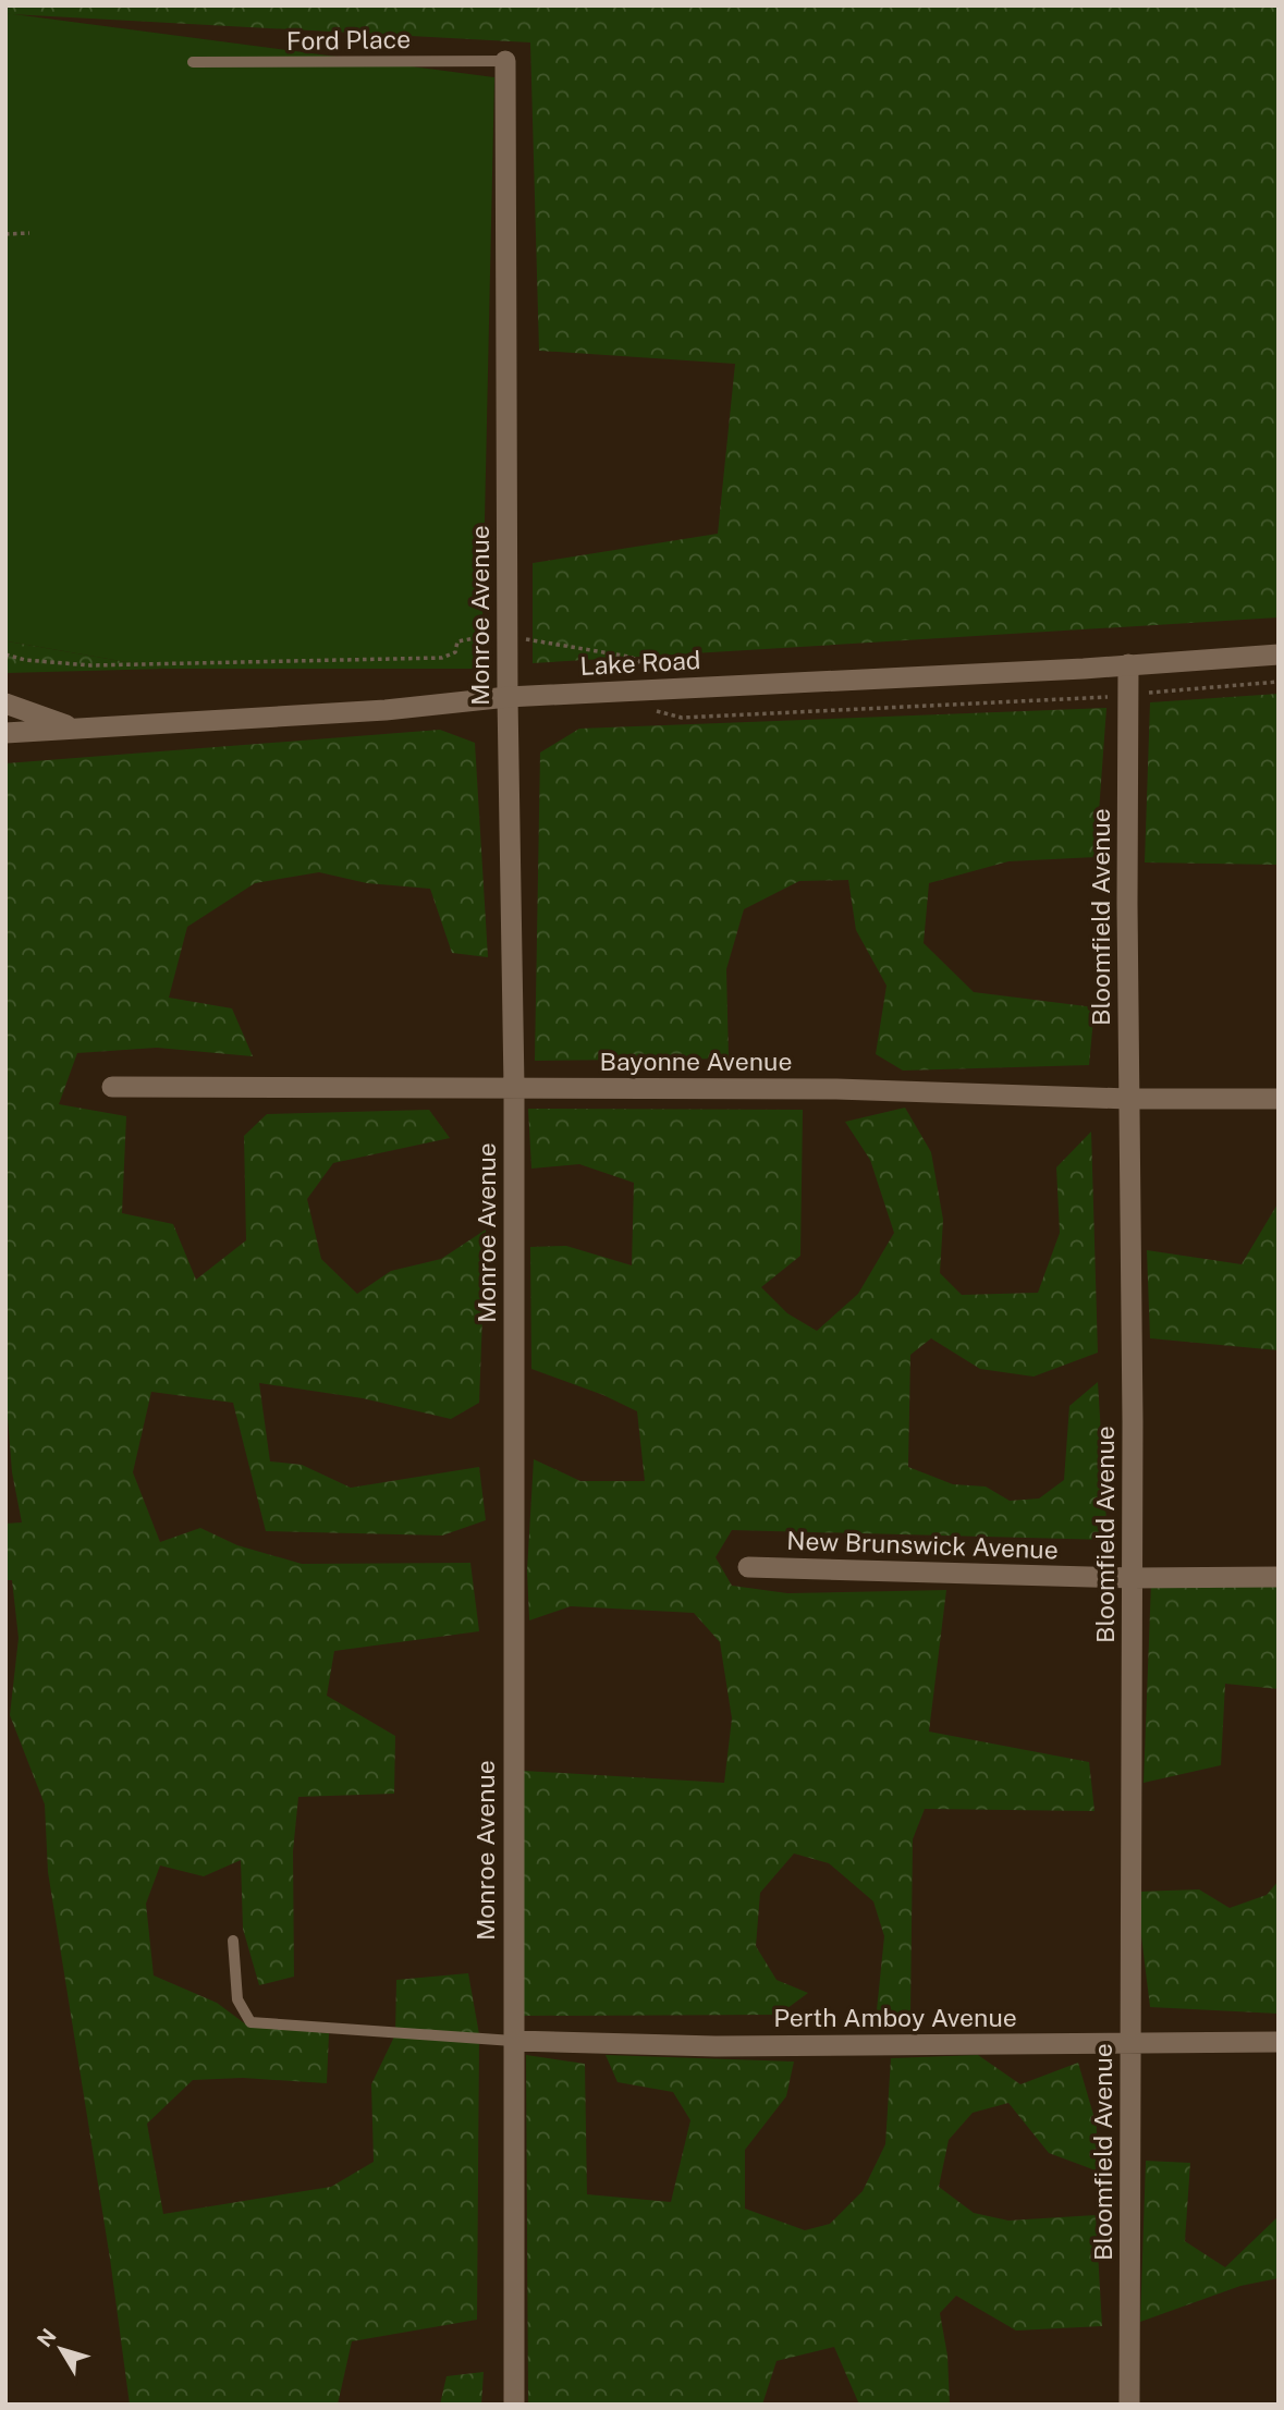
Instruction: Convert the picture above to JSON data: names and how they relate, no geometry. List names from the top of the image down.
{
  "streets": {
    "street": [
      "Monroe Avenue",
      "Lake Road",
      "Bloomfield Avenue",
      "Bayonne Avenue",
      "New Brunswick Avenue",
      "Perth Amboy Avenue"
    ],
    "lane": ["Ford Place"]
  },
  "crossings": [
    ["Ford Place", "Monroe Avenue"],
    ["Monroe Avenue", "Lake Road"],
    ["Monroe Avenue", "Bayonne Avenue"],
    ["Monroe Avenue", "Perth Amboy Avenue"],
    ["Lake Road", "Bloomfield Avenue"],
    ["Bloomfield Avenue", "Bayonne Avenue"],
    ["Bloomfield Avenue", "New Brunswick Avenue"],
    ["Bloomfield Avenue", "Perth Amboy Avenue"]
  ],
  "north": "top left"
}
